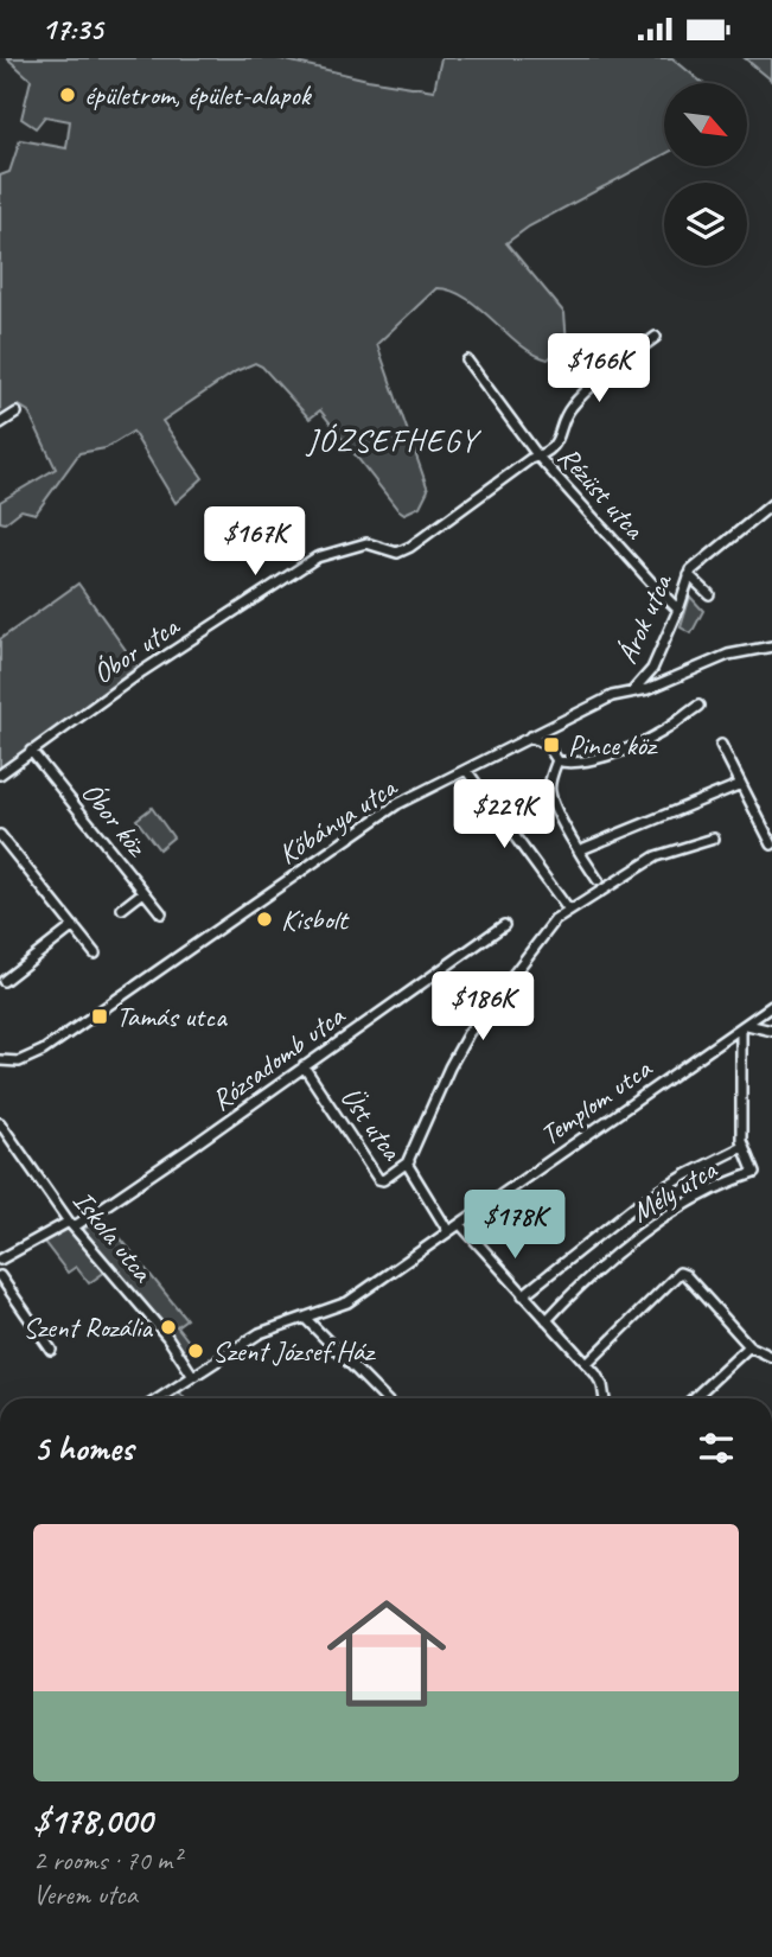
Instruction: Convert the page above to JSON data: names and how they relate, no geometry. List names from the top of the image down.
{
  "streets": {
    "street": [
      "Rézüst utca",
      "Árok utca",
      "Óbor utca",
      "Óbor köz",
      "Kőbánya utca",
      "Rózsadomb utca",
      "Templom utca",
      "Üst utca",
      "Mély utca",
      "Iskola utca"
    ]
  },
  "crossings": [
    ["Rézüst utca", "Árok utca"],
    ["Rézüst utca", "Óbor utca"],
    ["Árok utca", "Kőbánya utca"],
    ["Óbor utca", "Óbor köz"],
    ["Rózsadomb utca", "Üst utca"],
    ["Rózsadomb utca", "Iskola utca"],
    ["Templom utca", "Iskola utca"]
  ],
  "districts": ["JÓZSEFHEGY"],
  "places": {
    "other": [
      "épületrom, épület-alapok",
      "Kisbolt",
      "Szent Rozália",
      "Szent József Ház"
    ],
    "transit": ["Pince köz", "Tamás utca"]
  },
  "north": "bottom right",
  "page": {
    "status": "17:35",
    "price": [
      "$166K",
      "$167K",
      "$229K",
      "$186K",
      "$178K"
    ],
    "heading": "5 homes",
    "list": [
      {
        "name": "$178,000",
        "note": "2 rooms · 70 m² · Verem utca"
      }
    ]
  }
}
